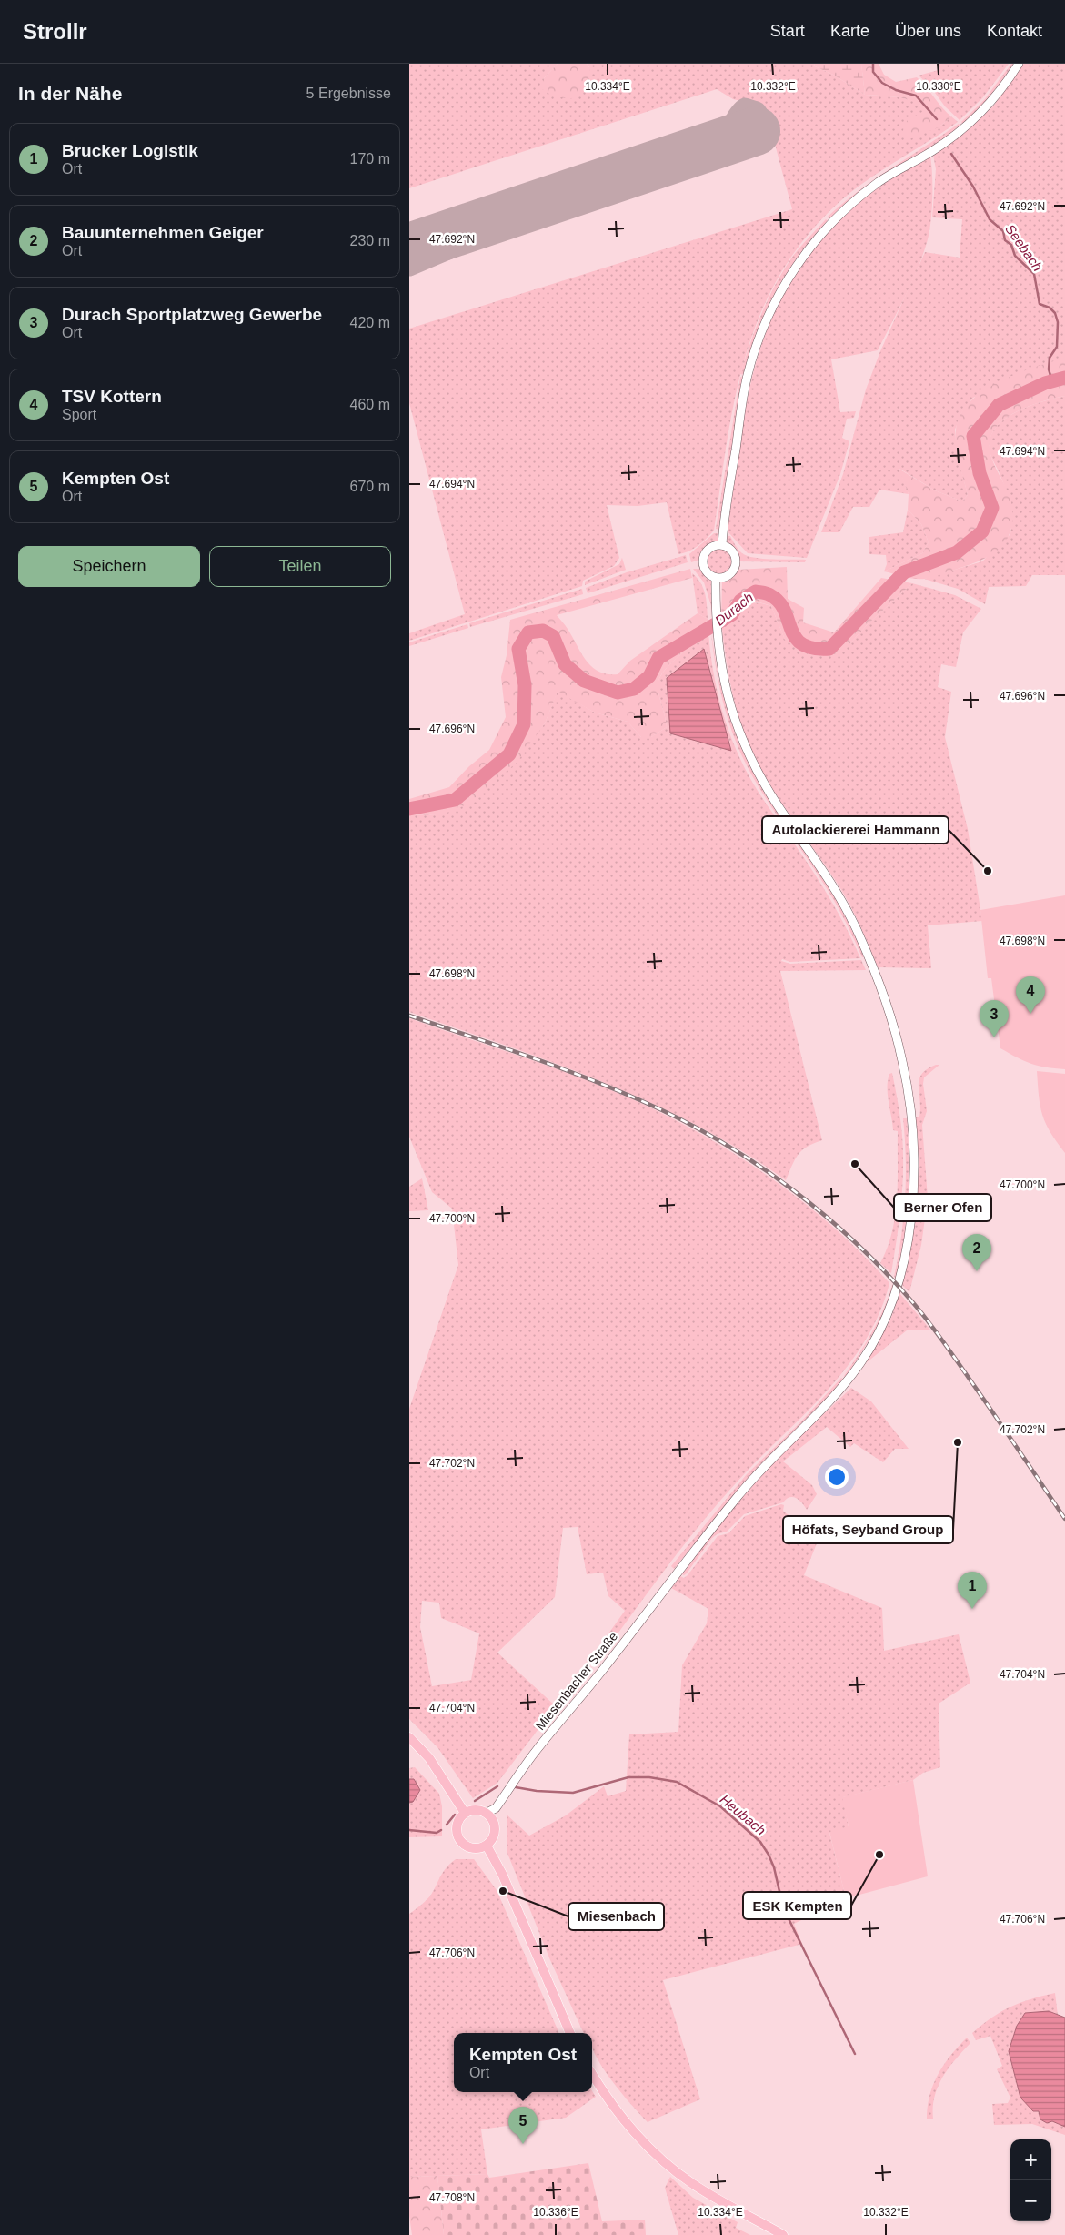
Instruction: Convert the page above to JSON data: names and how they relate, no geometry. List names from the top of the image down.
{
  "streets": {
    "street": ["Miesenbacher Straße"]
  },
  "water": ["Seebach", "Durach", "Heubach"],
  "places": [
    "Autolackiererei Hammann",
    "Berner Ofen",
    "Höfats, Seyband Group",
    "ESK Kempten",
    "Miesenbach"
  ],
  "page": {
    "header": "Strollr",
    "nav": [
      "Start",
      "Karte",
      "Über uns",
      "Kontakt"
    ],
    "heading": ["In der Nähe", "5 Ergebnisse"],
    "list": [
      {
        "mark": "1",
        "name": "Brucker Logistik",
        "note": "Ort",
        "value": "170 m"
      },
      {
        "mark": "2",
        "name": "Bauunternehmen Geiger",
        "note": "Ort",
        "value": "230 m"
      },
      {
        "mark": "3",
        "name": "Durach Sportplatzweg Gewerbe",
        "note": "Ort",
        "value": "420 m"
      },
      {
        "mark": "4",
        "name": "TSV Kottern",
        "note": "Sport",
        "value": "460 m"
      },
      {
        "mark": "5",
        "name": "Kempten Ost",
        "note": "Ort",
        "value": "670 m"
      }
    ],
    "buttons": ["Speichern", "Teilen"],
    "pins": [
      "4",
      "3",
      "2",
      "1",
      "5"
    ],
    "popup": ["Kempten Ost", "Ort"],
    "map_buttons": ["+", "−"]
  },
  "coordinates": [
    "10.334°E",
    "10.332°E",
    "10.330°E",
    "47.692°N",
    "47.694°N",
    "47.696°N",
    "47.698°N",
    "47.700°N",
    "47.702°N",
    "47.704°N",
    "47.706°N",
    "47.708°N",
    "10.336°E"
  ]
}
